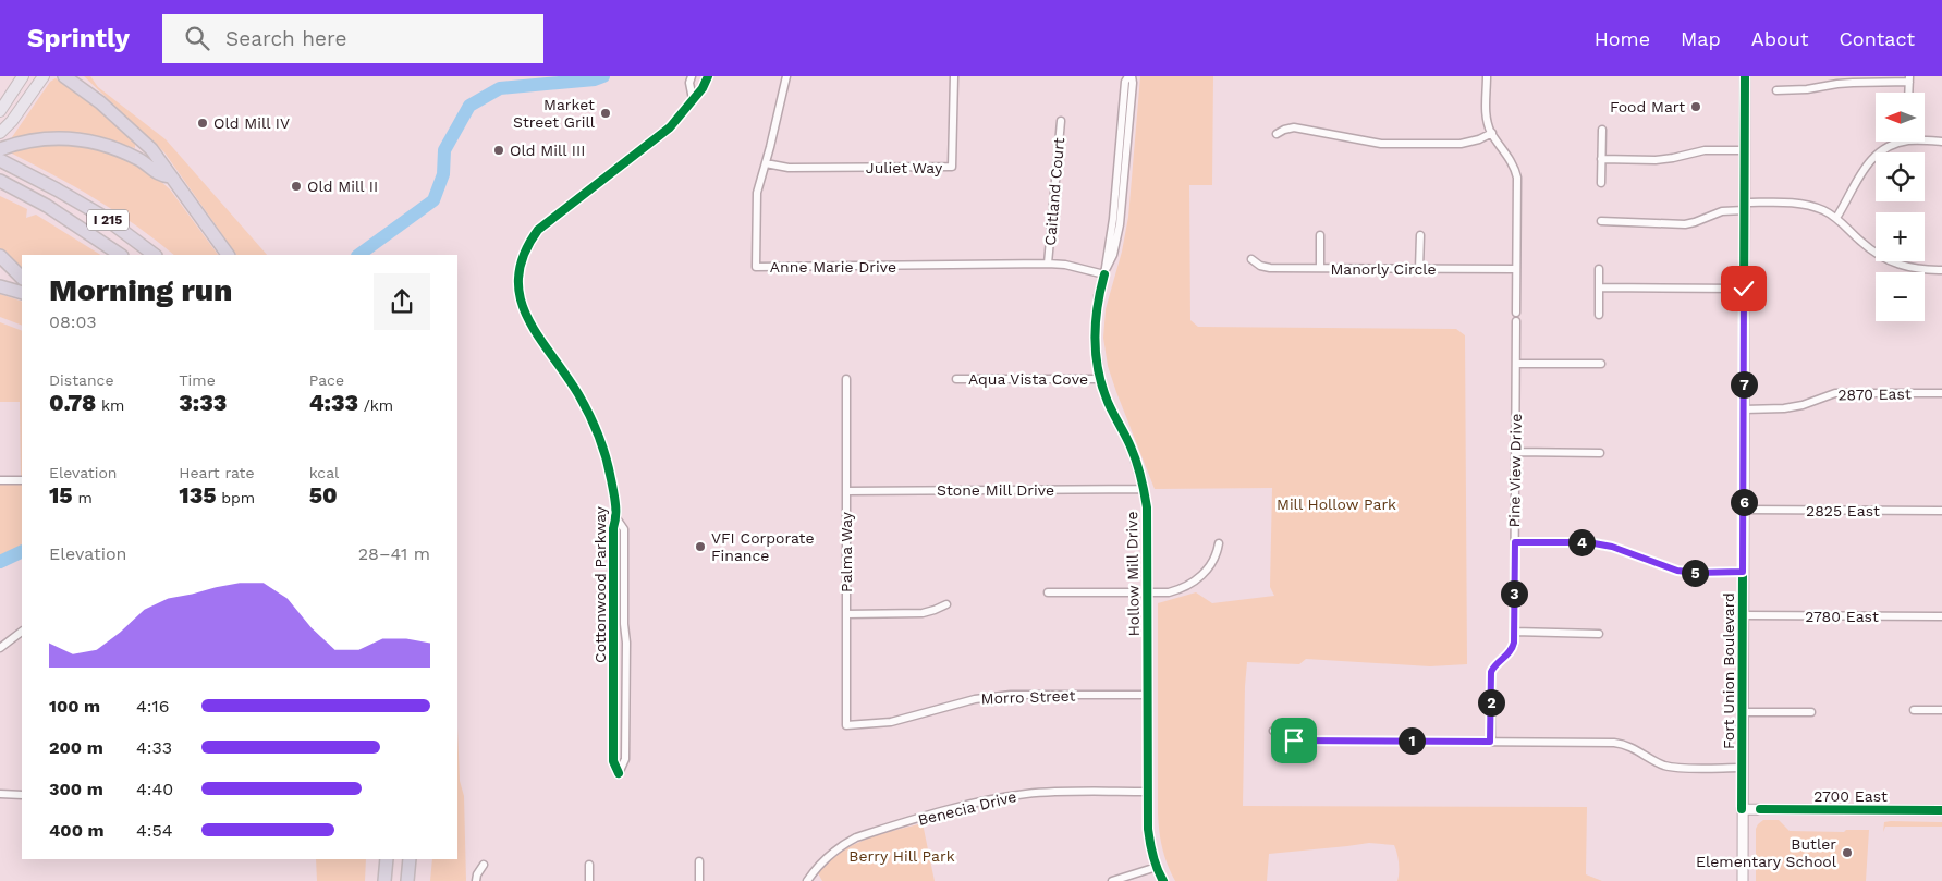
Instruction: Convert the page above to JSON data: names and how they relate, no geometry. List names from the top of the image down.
{
  "streets": {
    "highway": ["I 215"],
    "main road": ["Fort Union Boulevard", "2700 East"],
    "street": [
      "Juliet Way",
      "Caitland Court",
      "Anne Marie Drive",
      "Manorly Circle",
      "Aqua Vista Cove",
      "2870 East",
      "Pine View Drive",
      "Stone Mill Drive",
      "2825 East",
      "Palma Way",
      "Hollow Mill Drive",
      "Cottonwood Parkway",
      "2780 East",
      "Morro Street",
      "Benecia Drive"
    ]
  },
  "crossings": [
    ["Juliet Way", "Anne Marie Drive"],
    ["Caitland Court", "Anne Marie Drive"],
    ["Anne Marie Drive", "Hollow Mill Drive"],
    ["Aqua Vista Cove", "Hollow Mill Drive"],
    ["2870 East", "Fort Union Boulevard"],
    ["Stone Mill Drive", "Palma Way"],
    ["Stone Mill Drive", "Hollow Mill Drive"],
    ["2825 East", "Fort Union Boulevard"],
    ["Palma Way", "Morro Street"],
    ["Hollow Mill Drive", "Morro Street"],
    ["Hollow Mill Drive", "Benecia Drive"],
    ["2780 East", "Fort Union Boulevard"],
    ["Fort Union Boulevard", "2700 East"]
  ],
  "parks": ["Mill Hollow Park", "Berry Hill Park"],
  "places": [
    "Food Mart",
    "Market Street Grill",
    "Old Mill IV",
    "Old Mill III",
    "Old Mill II",
    "VFI Corporate Finance",
    "Butler Elementary School"
  ],
  "north": "left",
  "page": {
    "header": "Sprintly",
    "search": "Search here",
    "nav": [
      "Home",
      "Map",
      "About",
      "Contact"
    ],
    "map_buttons": ["+", "−"],
    "heading": ["Morning run", "08:03"],
    "stats": [
      ["Distance", "0.78 km"],
      ["Time", "3:33"],
      ["Pace", "4:33 /km"],
      ["Elevation", "15 m"],
      ["Heart rate", "135 bpm"],
      ["kcal", "50"]
    ],
    "pins": [
      "7",
      "6",
      "4",
      "5",
      "3",
      "2",
      "1"
    ],
    "chart": ["Elevation", "28–41 m"],
    "list": [
      {
        "name": "100 m",
        "note": "4:16"
      },
      {
        "name": "200 m",
        "note": "4:33"
      },
      {
        "name": "300 m",
        "note": "4:40"
      },
      {
        "name": "400 m",
        "note": "4:54"
      }
    ]
  }
}
